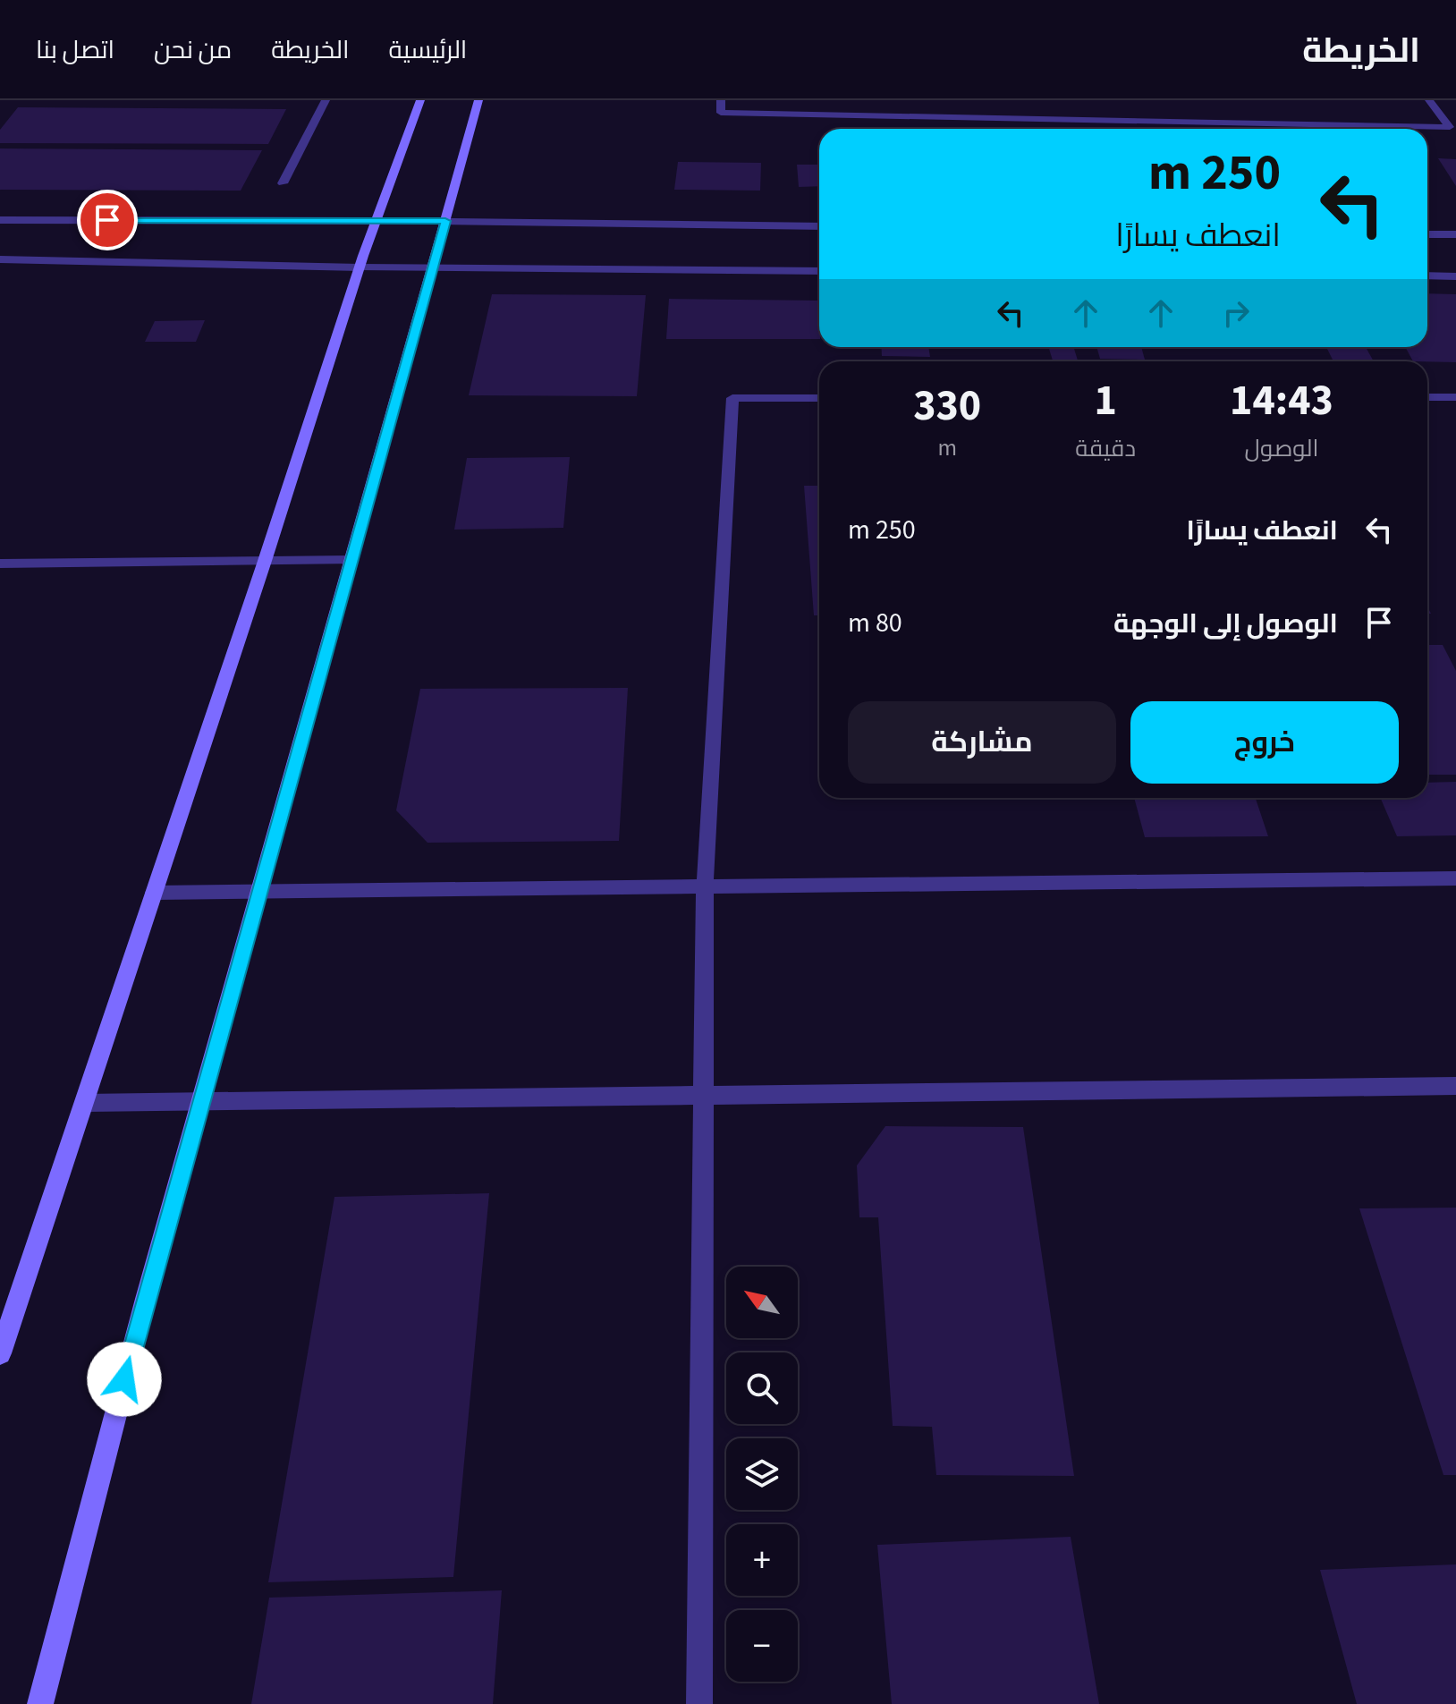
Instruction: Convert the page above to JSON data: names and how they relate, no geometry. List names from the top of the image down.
{
  "north": "top left",
  "page": {
    "header": "الخريطة",
    "nav": [
      "الرئيسية",
      "الخريطة",
      "من نحن",
      "اتصل بنا"
    ],
    "turn": ["250 m", "انعطف يسارًا"],
    "eta": [
      "14:43",
      "الوصول",
      "1",
      "دقيقة",
      "330",
      "m"
    ],
    "list": [
      {
        "name": "انعطف يسارًا",
        "value": "250 m"
      },
      {
        "name": "الوصول إلى الوجهة",
        "value": "80 m"
      }
    ],
    "buttons": ["خروج", "مشاركة"],
    "map_buttons": ["+", "−"]
  }
}
